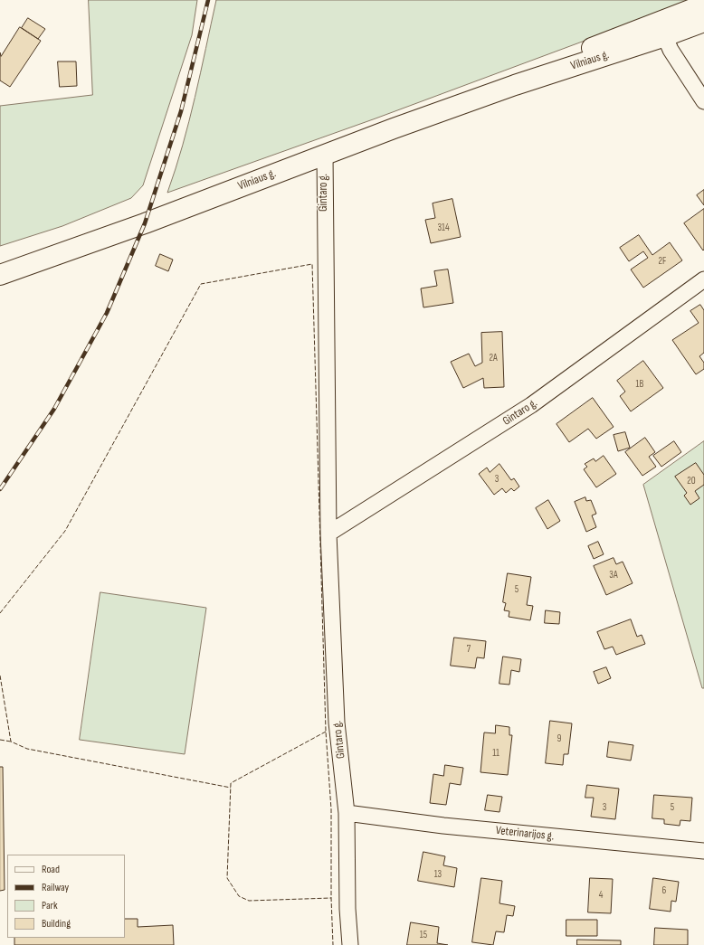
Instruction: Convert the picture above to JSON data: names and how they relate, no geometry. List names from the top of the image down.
{
  "streets": {
    "highway": ["Vilniaus g."],
    "street": ["Gintaro g.", "Veterinarijos g."]
  },
  "crossings": [
    ["Vilniaus g.", "Gintaro g."],
    ["Gintaro g.", "Veterinarijos g."]
  ],
  "house_numbers": [
    "314",
    "2F",
    "2A",
    "1B",
    "3",
    "20",
    "3A",
    "5",
    "7",
    "9",
    "11",
    "3",
    "5",
    "13",
    "6",
    "4",
    "15"
  ],
  "legend": [
    "Road",
    "Railway",
    "Park",
    "Building"
  ]
}
